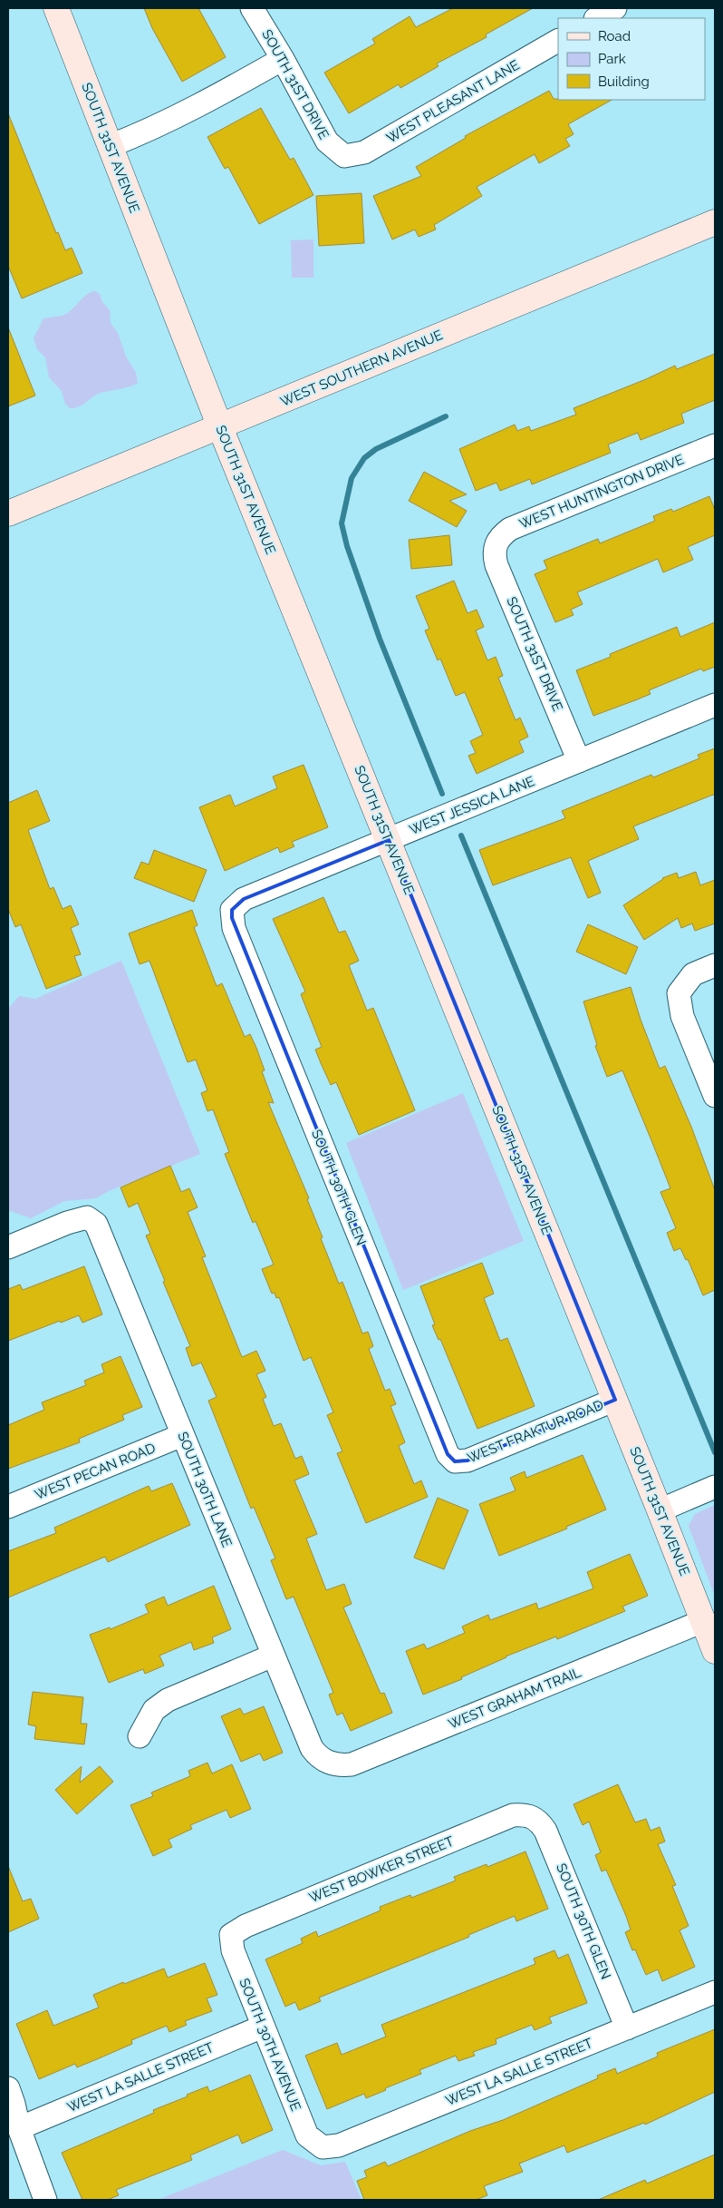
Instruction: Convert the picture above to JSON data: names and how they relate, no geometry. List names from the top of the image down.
{
  "streets": {
    "street": [
      "SOUTH 31ST DRIVE",
      "WEST PLEASANT LANE",
      "SOUTH 31ST AVENUE",
      "WEST SOUTHERN AVENUE",
      "WEST HUNTINGTON DRIVE",
      "WEST JESSICA LANE",
      "SOUTH 30TH GLEN",
      "WEST FRAKTUR ROAD",
      "WEST PECAN ROAD",
      "SOUTH 30TH LANE",
      "WEST GRAHAM TRAIL",
      "WEST BOWKER STREET",
      "SOUTH 30TH AVENUE",
      "WEST LA SALLE STREET"
    ]
  },
  "crossings": [
    ["SOUTH 31ST DRIVE", "WEST PLEASANT LANE"],
    ["SOUTH 31ST DRIVE", "WEST HUNTINGTON DRIVE"],
    ["SOUTH 31ST DRIVE", "WEST JESSICA LANE"],
    ["SOUTH 31ST AVENUE", "WEST SOUTHERN AVENUE"],
    ["SOUTH 31ST AVENUE", "WEST JESSICA LANE"],
    ["SOUTH 31ST AVENUE", "WEST FRAKTUR ROAD"],
    ["SOUTH 31ST AVENUE", "WEST GRAHAM TRAIL"],
    ["WEST JESSICA LANE", "SOUTH 30TH GLEN"],
    ["SOUTH 30TH GLEN", "WEST FRAKTUR ROAD"],
    ["SOUTH 30TH GLEN", "WEST BOWKER STREET"],
    ["SOUTH 30TH GLEN", "WEST LA SALLE STREET"],
    ["WEST PECAN ROAD", "SOUTH 30TH LANE"],
    ["SOUTH 30TH LANE", "WEST GRAHAM TRAIL"],
    ["WEST BOWKER STREET", "SOUTH 30TH AVENUE"],
    ["SOUTH 30TH AVENUE", "WEST LA SALLE STREET"]
  ],
  "legend": ["Road", "Park", "Building"]
}
